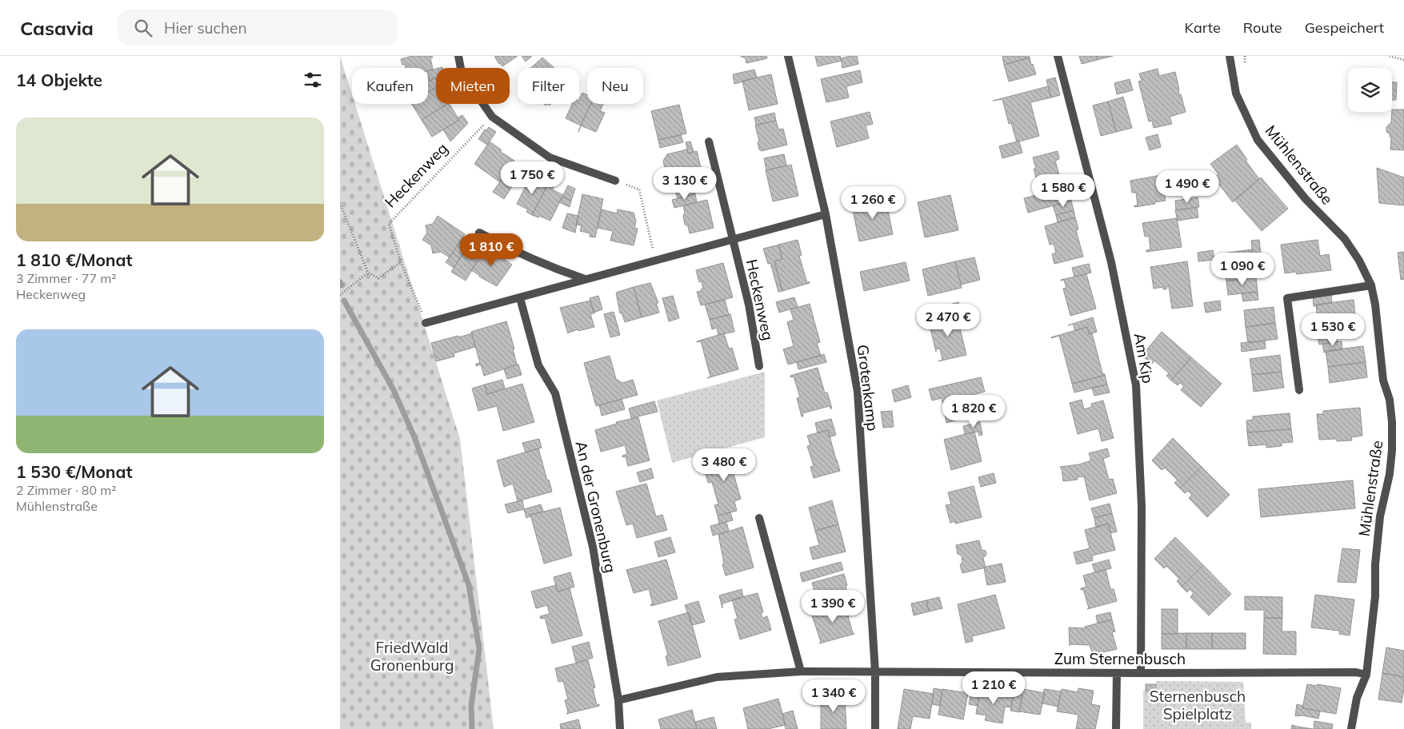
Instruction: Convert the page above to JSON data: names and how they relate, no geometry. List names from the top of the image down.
{
  "streets": {
    "street": [
      "Mühlenstraße",
      "Heckenweg",
      "Am Kip",
      "Grotenkamp",
      "An der Gronenburg",
      "Zum Sternenbusch"
    ]
  },
  "crossings": [
    ["Mühlenstraße", "Zum Sternenbusch"],
    ["Am Kip", "Zum Sternenbusch"],
    ["Grotenkamp", "Zum Sternenbusch"],
    ["An der Gronenburg", "Zum Sternenbusch"]
  ],
  "parks": ["FriedWald Gronenburg", "Sternenbusch Spielplatz"],
  "page": {
    "header": "Casavia",
    "search": "Hier suchen",
    "nav": ["Karte", "Route", "Gespeichert"],
    "heading": "14 Objekte",
    "chip": [
      "Kaufen",
      "Mieten",
      "Filter",
      "Neu"
    ],
    "list": [
      {
        "name": "1 810 €/Monat",
        "note": "3 Zimmer · 77 m² · Heckenweg"
      },
      {
        "name": "1 530 €/Monat",
        "note": "2 Zimmer · 80 m² · Mühlenstraße"
      }
    ],
    "price": [
      "1 750 €",
      "3 130 €",
      "1 490 €",
      "1 580 €",
      "1 260 €",
      "1 810 €",
      "1 090 €",
      "2 470 €",
      "1 530 €",
      "1 820 €",
      "3 480 €",
      "1 390 €",
      "1 210 €",
      "1 340 €"
    ]
  }
}
